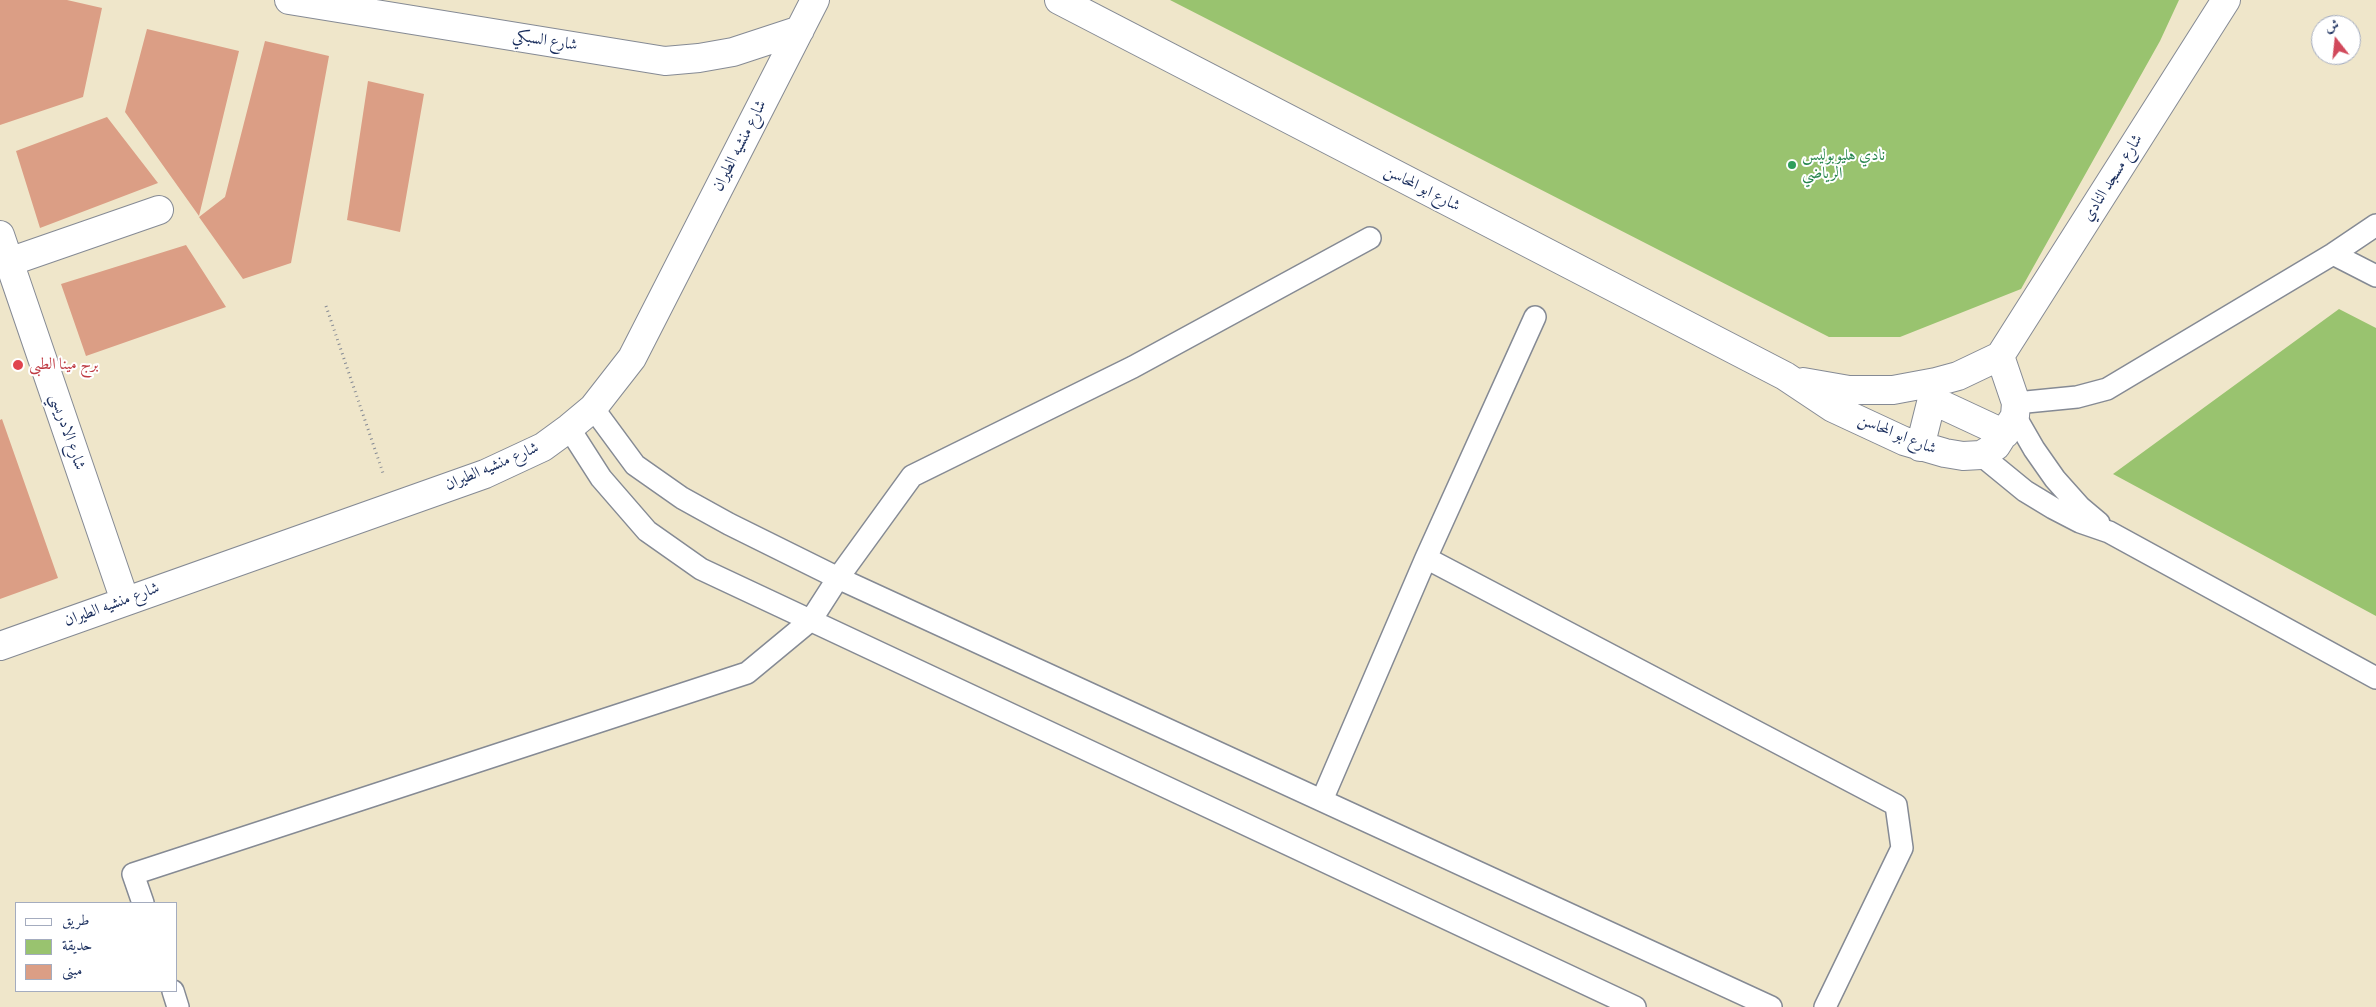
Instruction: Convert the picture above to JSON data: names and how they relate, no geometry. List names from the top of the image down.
{
  "streets": {
    "street": [
      "شارع السبكي",
      "شارع منشيه الطيران",
      "شارع مسجد النادي",
      "شارع ابو المحاسن",
      "شارع الادريسي"
    ]
  },
  "crossings": [
    ["شارع السبكي", "شارع منشيه الطيران"],
    ["شارع منشيه الطيران", "شارع الادريسي"],
    ["شارع مسجد النادي", "شارع ابو المحاسن"]
  ],
  "places": ["نادي هليوبوليس الرياضي", "برج مينا الطبى"],
  "legend": ["طريق", "حديقة", "مبنى"],
  "north": "top"
}
